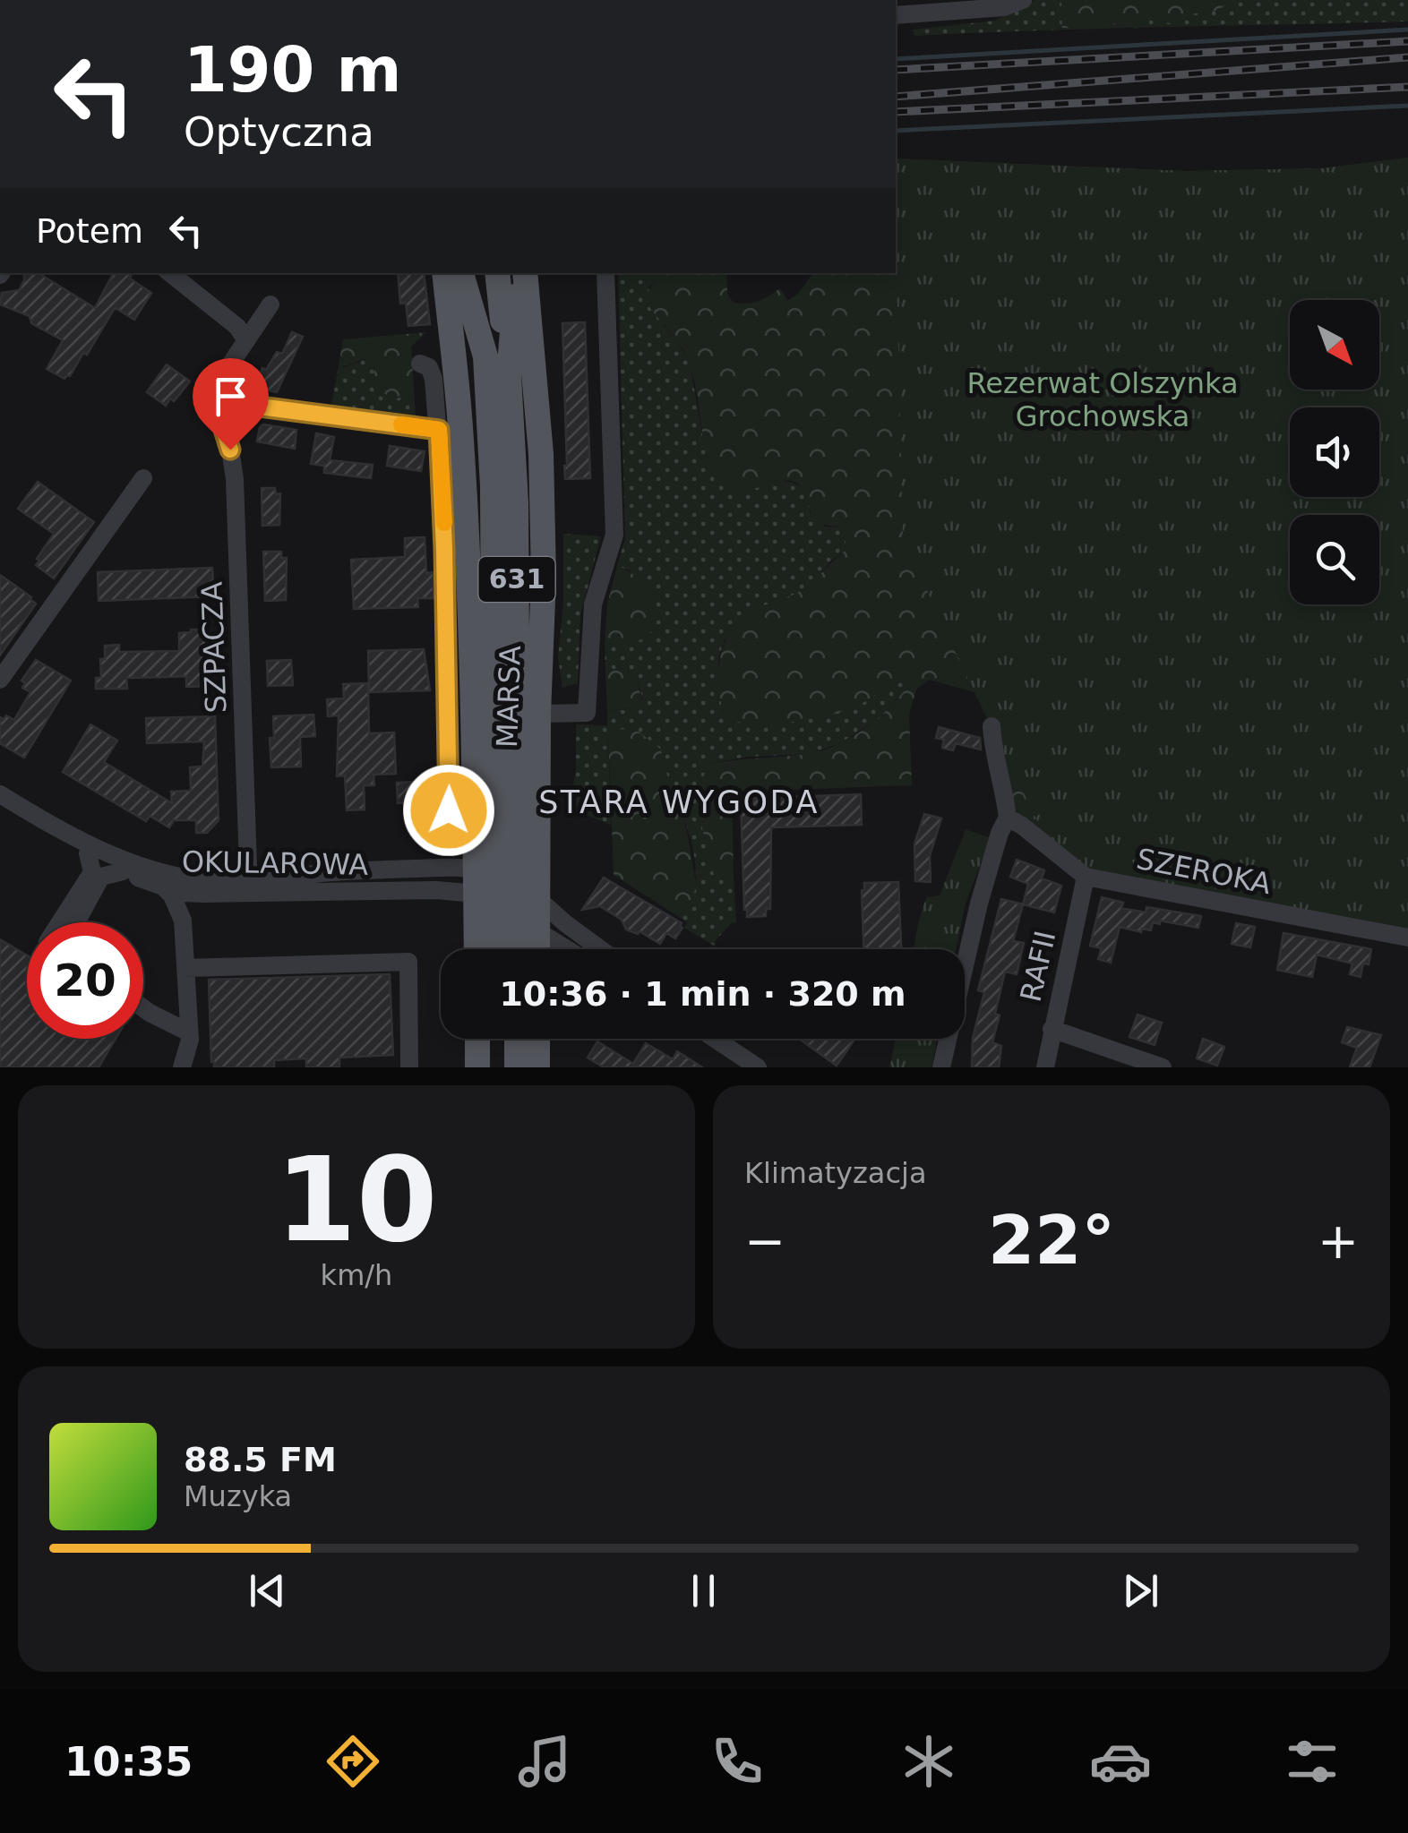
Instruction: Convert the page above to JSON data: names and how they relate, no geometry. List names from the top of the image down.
{
  "streets": {
    "main road": ["631", "MARSA"],
    "street": [
      "SZPACZA",
      "OKULAROWA",
      "SZEROKA",
      "RAFII"
    ]
  },
  "crossings": [
    ["SZPACZA", "OKULAROWA"],
    ["MARSA", "OKULAROWA"],
    ["SZEROKA", "RAFII"]
  ],
  "districts": ["STARA WYGODA"],
  "parks": ["Rezerwat Olszynka Grochowska"],
  "north": "bottom right",
  "page": {
    "turn": ["190 m", "Optyczna"],
    "then": "Potem",
    "limit": "20",
    "trip": "10:36 · 1 min · 320 m",
    "tile": [
      ["10", "km/h"],
      "Klimatyzacja"
    ],
    "heat": ["−", "22°", "+"],
    "song": ["88.5 FM", "Muzyka"],
    "tabs": "10:35"
  }
}
